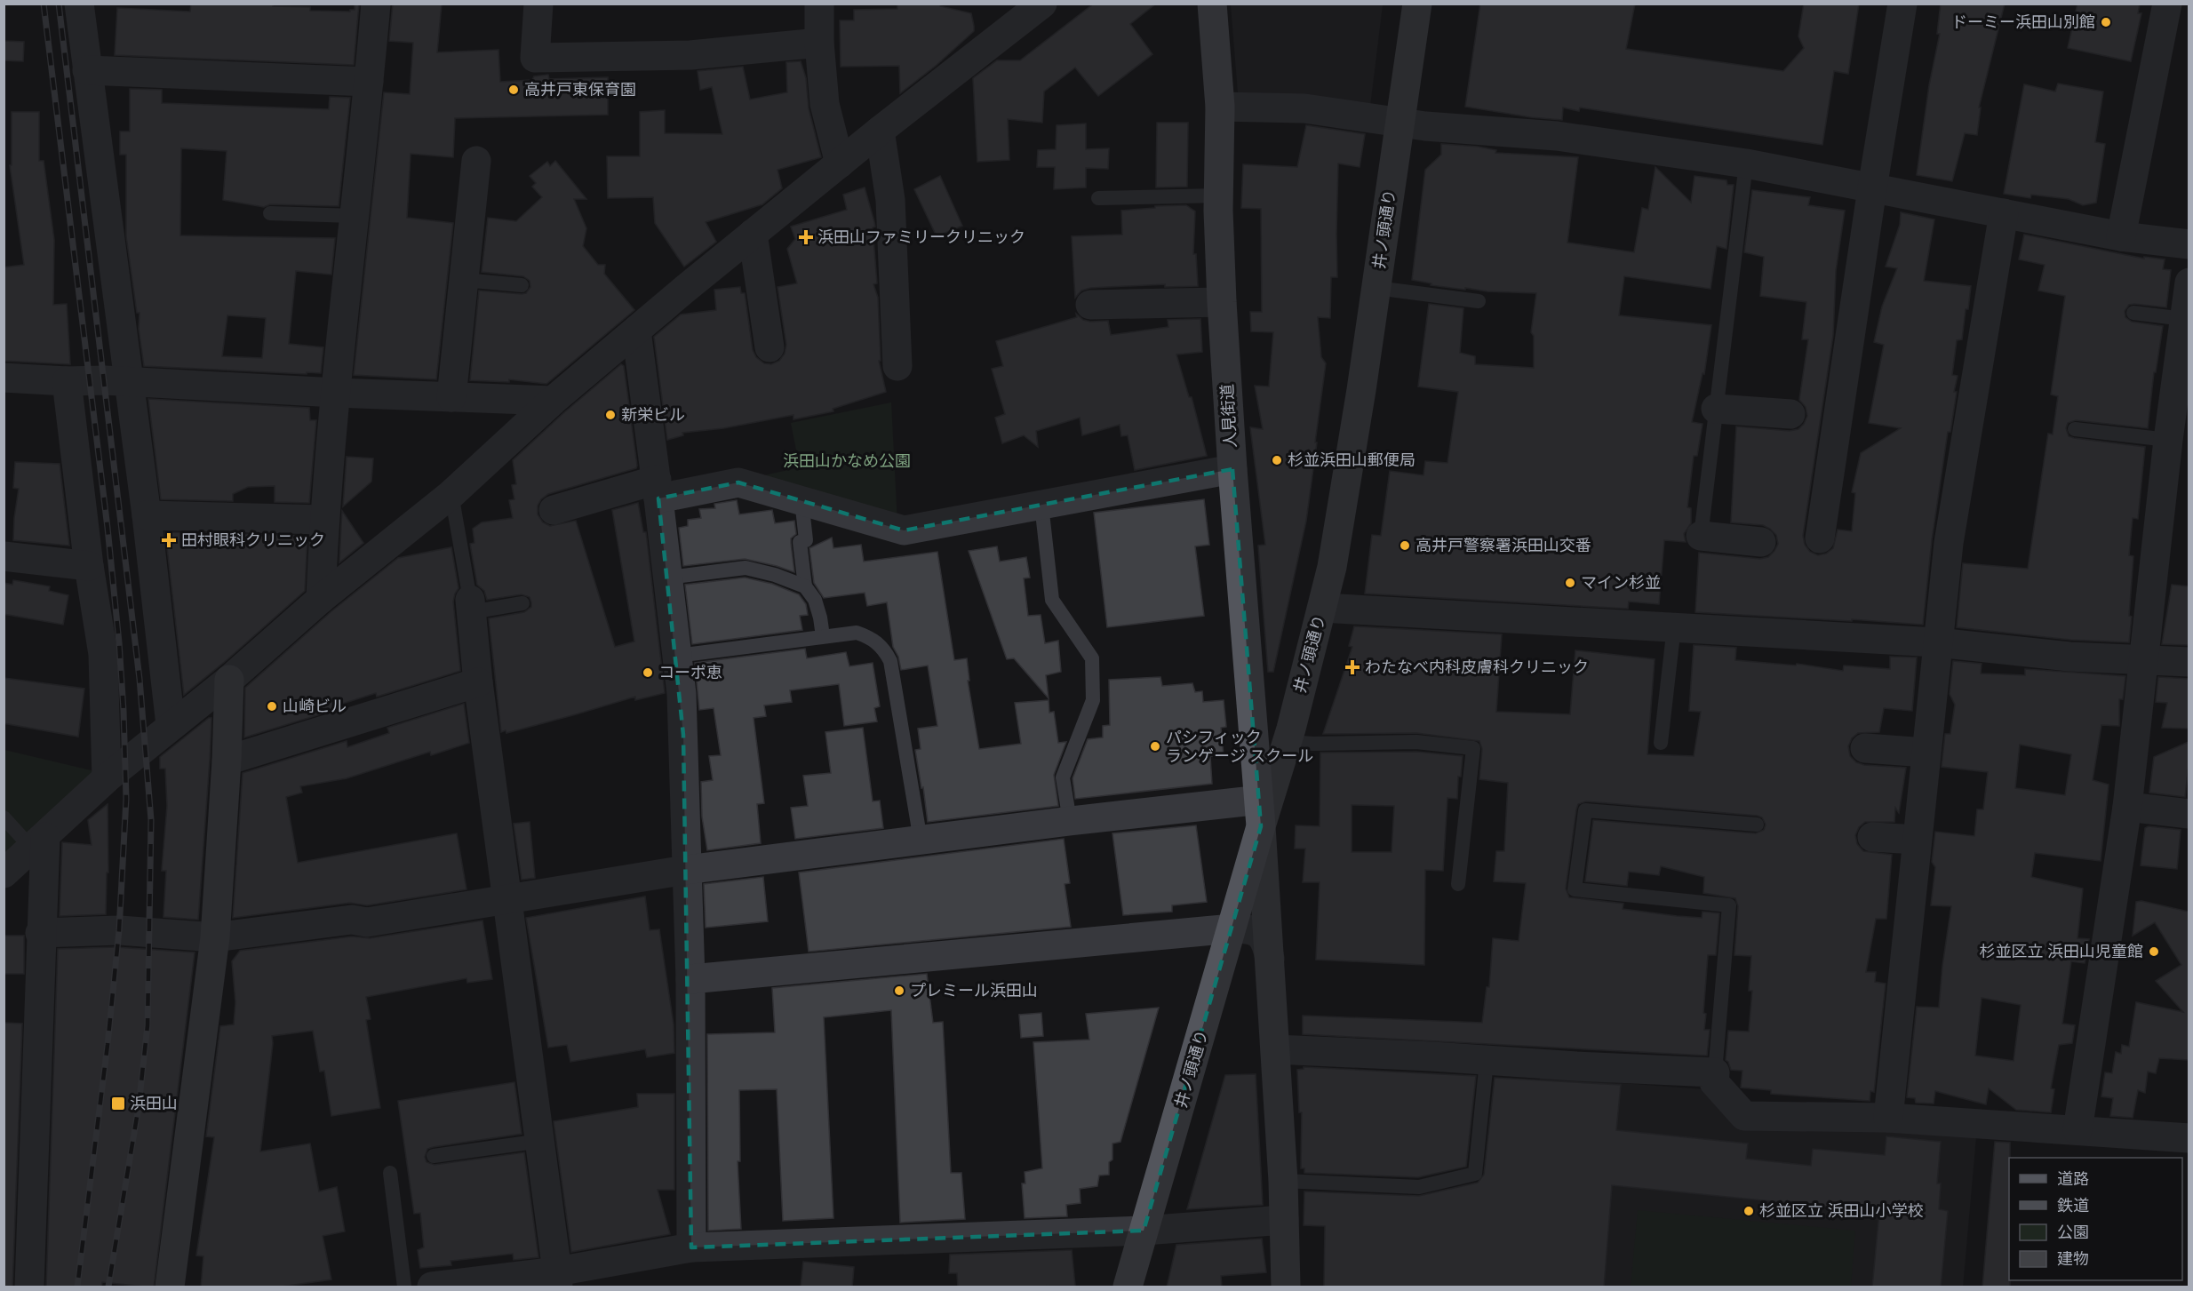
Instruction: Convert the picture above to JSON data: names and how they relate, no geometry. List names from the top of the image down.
{
  "streets": {
    "main road": ["井ノ頭通り", "人見街道"]
  },
  "crossings": [
    ["井ノ頭通り", "人見街道"]
  ],
  "parks": ["浜田山かなめ公園"],
  "places": {
    "other": [
      "ドーミー浜田山別館",
      "高井戸東保育園",
      "新栄ビル",
      "杉並浜田山郵便局",
      "高井戸警察署浜田山交番",
      "マイン杉並",
      "コーポ恵",
      "山崎ビル",
      "パシフィック ランゲージ スクール",
      "杉並区立 浜田山児童館",
      "プレミール浜田山",
      "杉並区立 浜田山小学校"
    ],
    "health": ["浜田山ファミリークリニック", "田村眼科クリニック", "わたなべ内科皮膚科クリニック"],
    "transit": ["浜田山"]
  },
  "legend": [
    "道路",
    "鉄道",
    "公園",
    "建物"
  ]
}
